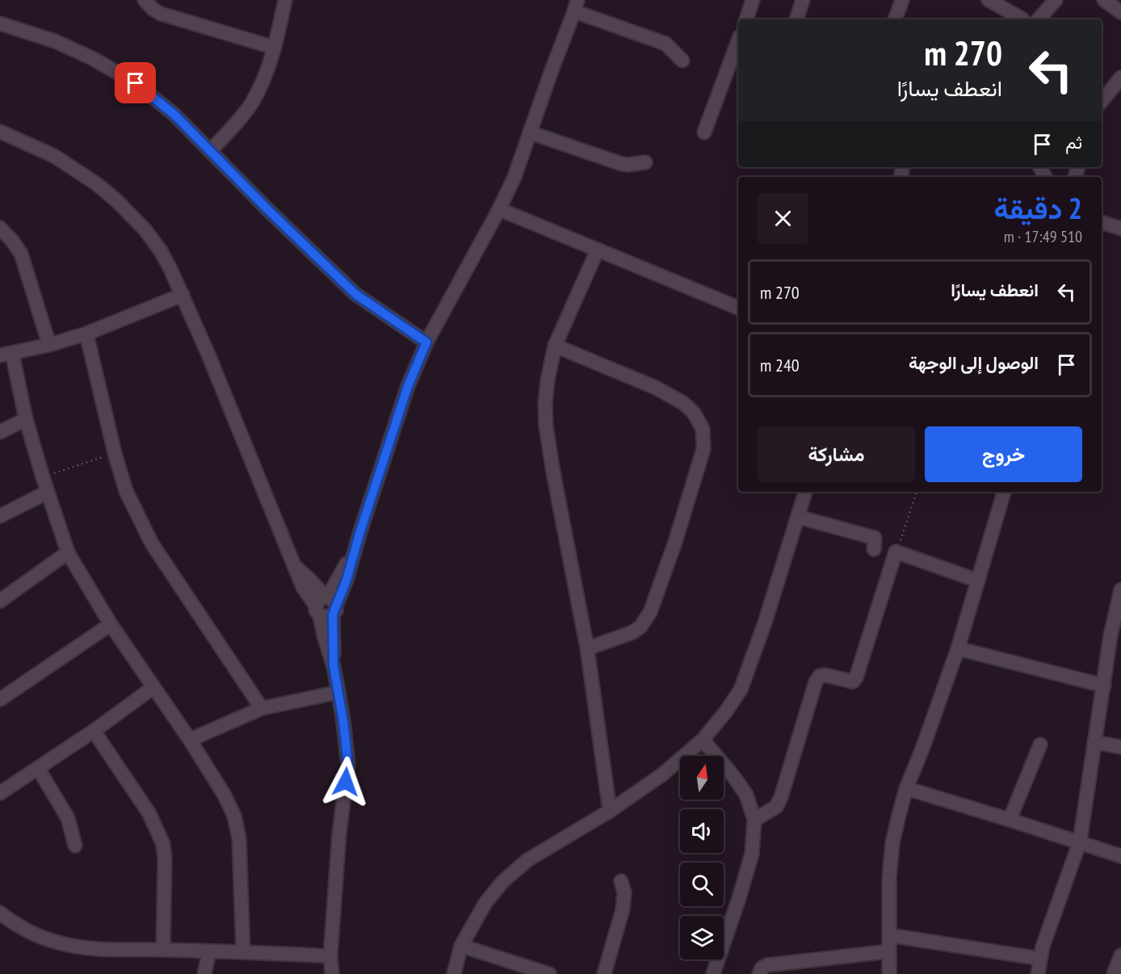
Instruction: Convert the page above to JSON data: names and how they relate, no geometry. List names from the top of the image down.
{
  "north": "top",
  "page": {
    "turn": ["270 m", "انعطف يسارًا"],
    "then": "ثم",
    "heading": ["2 دقيقة", "510 m · 17:49"],
    "list": [
      {
        "name": "انعطف يسارًا",
        "value": "270 m"
      },
      {
        "name": "الوصول إلى الوجهة",
        "value": "240 m"
      }
    ],
    "buttons": ["خروج", "مشاركة"]
  }
}
